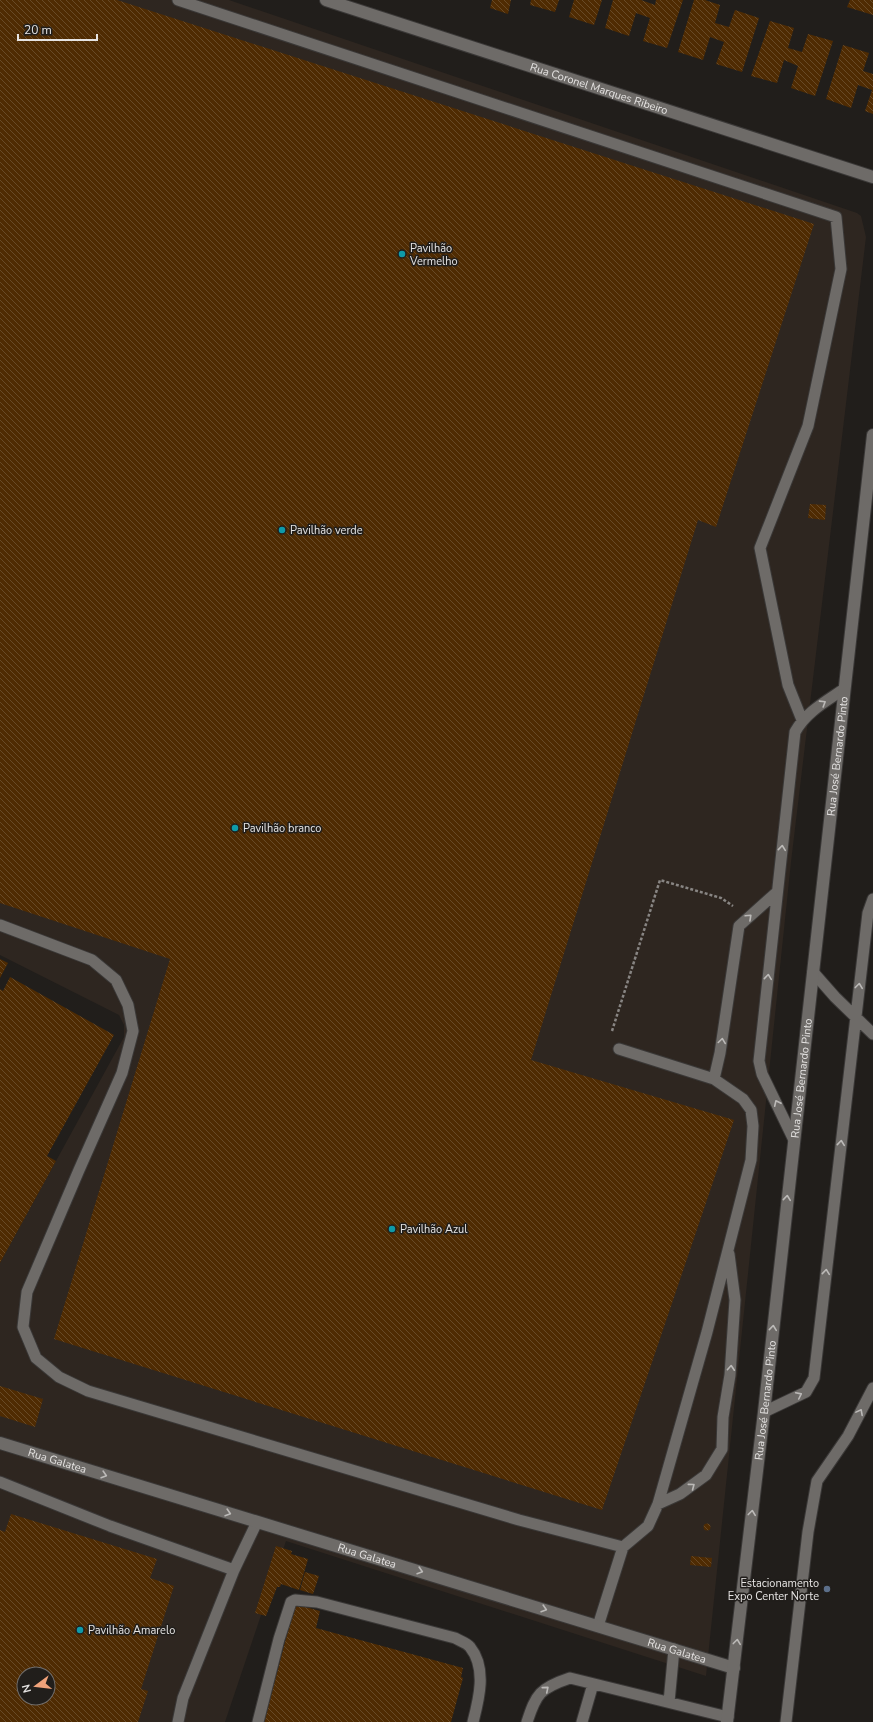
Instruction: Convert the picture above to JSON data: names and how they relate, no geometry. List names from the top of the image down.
{
  "streets": {
    "street": ["Rua Coronel Marques Ribeiro", "Rua José Bernardo Pinto", "Rua Galatea"]
  },
  "crossings": [
    ["Rua José Bernardo Pinto", "Rua Galatea"]
  ],
  "one_way": ["Rua José Bernardo Pinto", "Rua Galatea"],
  "places": [
    "Pavilhão Vermelho",
    "Pavilhão verde",
    "Pavilhão branco",
    "Pavilhão Azul",
    "Estacionamento Expo Center Norte",
    "Pavilhão Amarelo"
  ],
  "scale_bar": "20 m",
  "north": "left"
}
